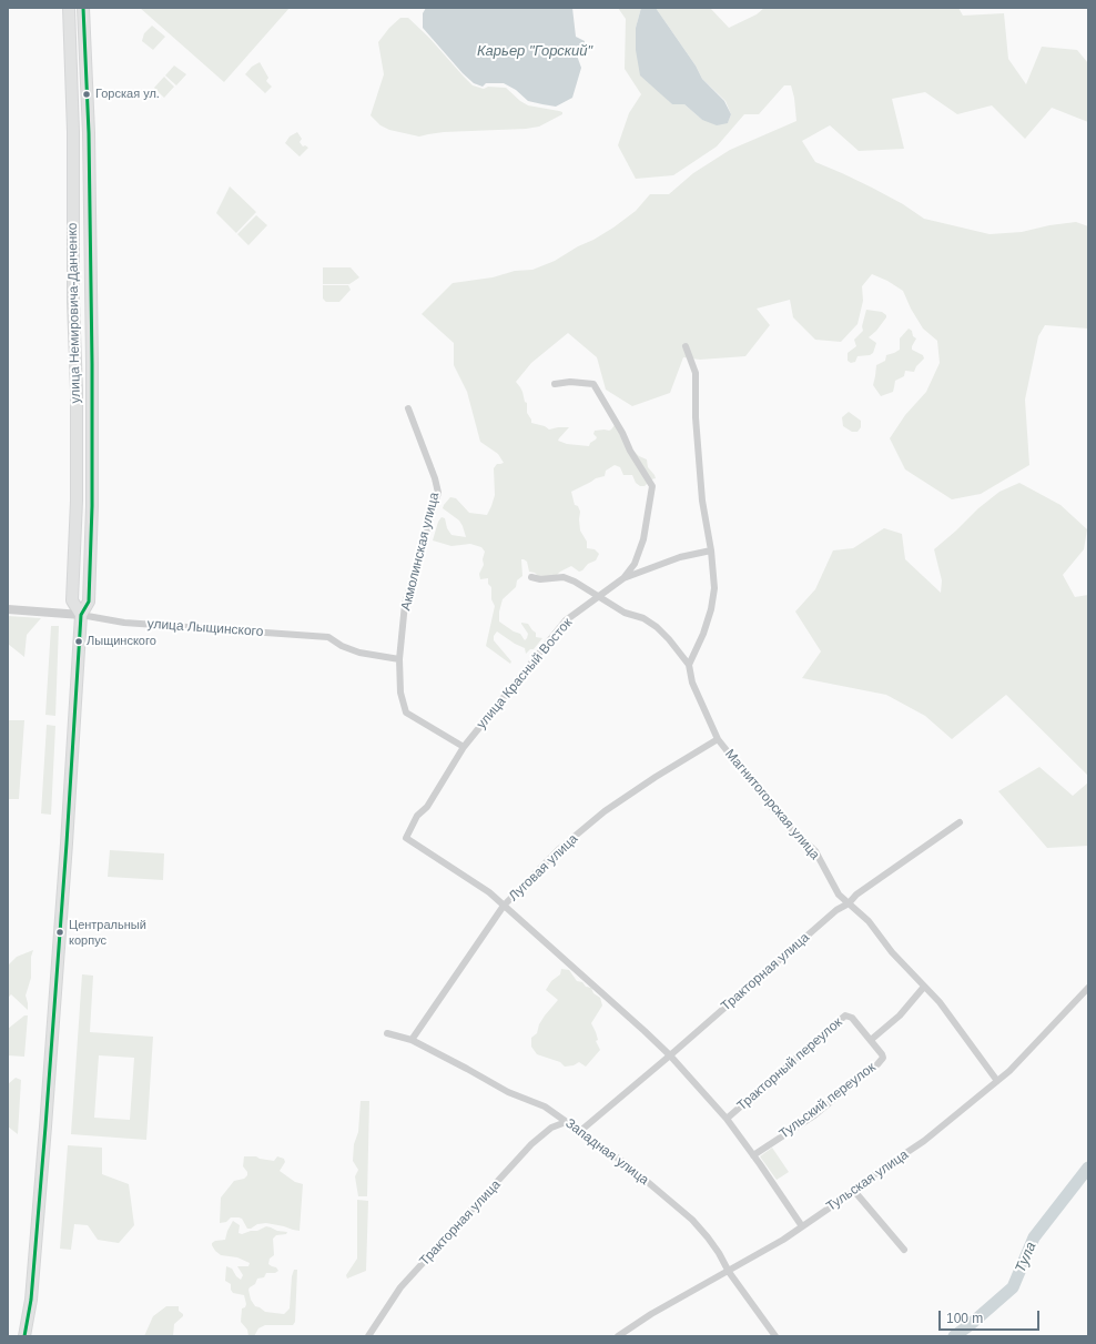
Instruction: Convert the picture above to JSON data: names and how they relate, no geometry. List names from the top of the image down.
{
  "streets": {
    "main road": ["улица Немировича-Данченко"],
    "street": [
      "Акмолинская улица",
      "улица Лыщинского",
      "улица Красный Восток",
      "Магнитогорская улица",
      "Луговая улица",
      "Тракторная улица",
      "Тракторный переулок",
      "Тульский переулок",
      "Западная улица",
      "Тульская улица"
    ]
  },
  "crossings": [
    ["улица Немировича-Данченко", "улица Лыщинского"],
    ["Акмолинская улица", "улица Лыщинского"],
    ["Акмолинская улица", "улица Красный Восток"],
    ["улица Красный Восток", "Луговая улица"],
    ["Магнитогорская улица", "Луговая улица"],
    ["Магнитогорская улица", "Тракторная улица"],
    ["Магнитогорская улица", "Тульская улица"],
    ["Луговая улица", "Западная улица"],
    ["Тракторная улица", "Западная улица"],
    ["Тракторный переулок", "Тульский переулок"],
    ["Западная улица", "Тульская улица"]
  ],
  "water": ["Карьер \"Горский\"", "Тула"],
  "places": ["Горская ул.", "Лыщинского", "Центральный корпус"],
  "scale_bar": "100 m"
}
